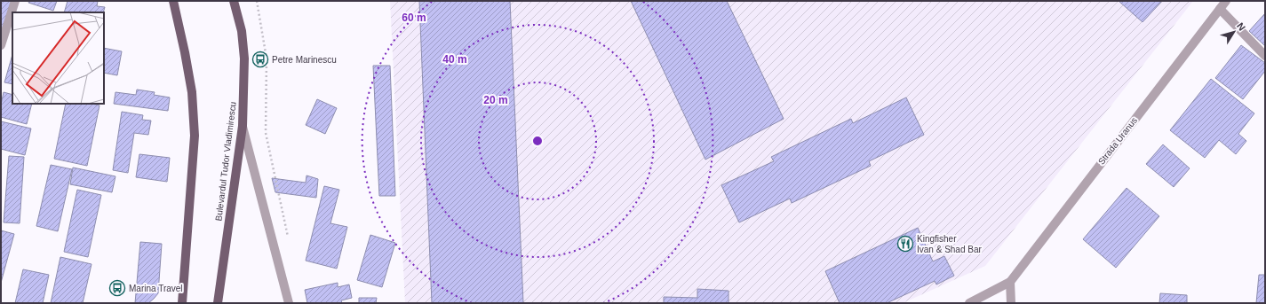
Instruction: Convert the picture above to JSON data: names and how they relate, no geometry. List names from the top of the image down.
{
  "streets": {
    "main road": ["Bulevardul Tudor Vladimirescu"],
    "street": ["Strada Uranus"]
  },
  "places": {
    "bus stop": ["Petre Marinescu", "Marina Travel"],
    "restaurant": ["Kingfisher Ivan & Shad Bar"]
  },
  "north": "top right",
  "rings": ["60 m", "40 m", "20 m"]
}
